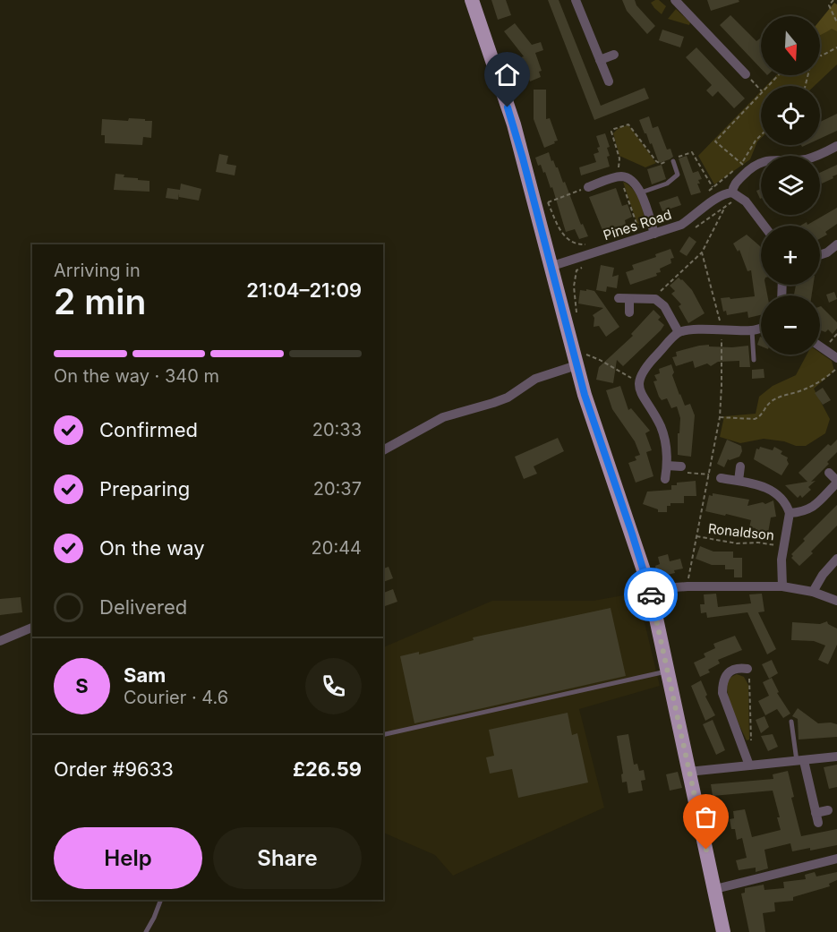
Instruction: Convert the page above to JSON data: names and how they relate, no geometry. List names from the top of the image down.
{
  "streets": {
    "street": ["Pines Road"],
    "path": ["Ronaldson"]
  },
  "north": "bottom",
  "page": {
    "map_buttons": ["+", "−"],
    "heading": ["2 min", "Arriving in", "21:04–21:09"],
    "panel": [
      "Sam",
      "Courier · 4.6",
      "Order #9633",
      "£26.59"
    ],
    "bar": "On the way · 340 m",
    "list": [
      ["Confirmed", "20:33"],
      ["Preparing", "20:37"],
      ["On the way", "20:44"],
      "Delivered"
    ],
    "round": "S",
    "buttons": ["Help", "Share"]
  }
}
